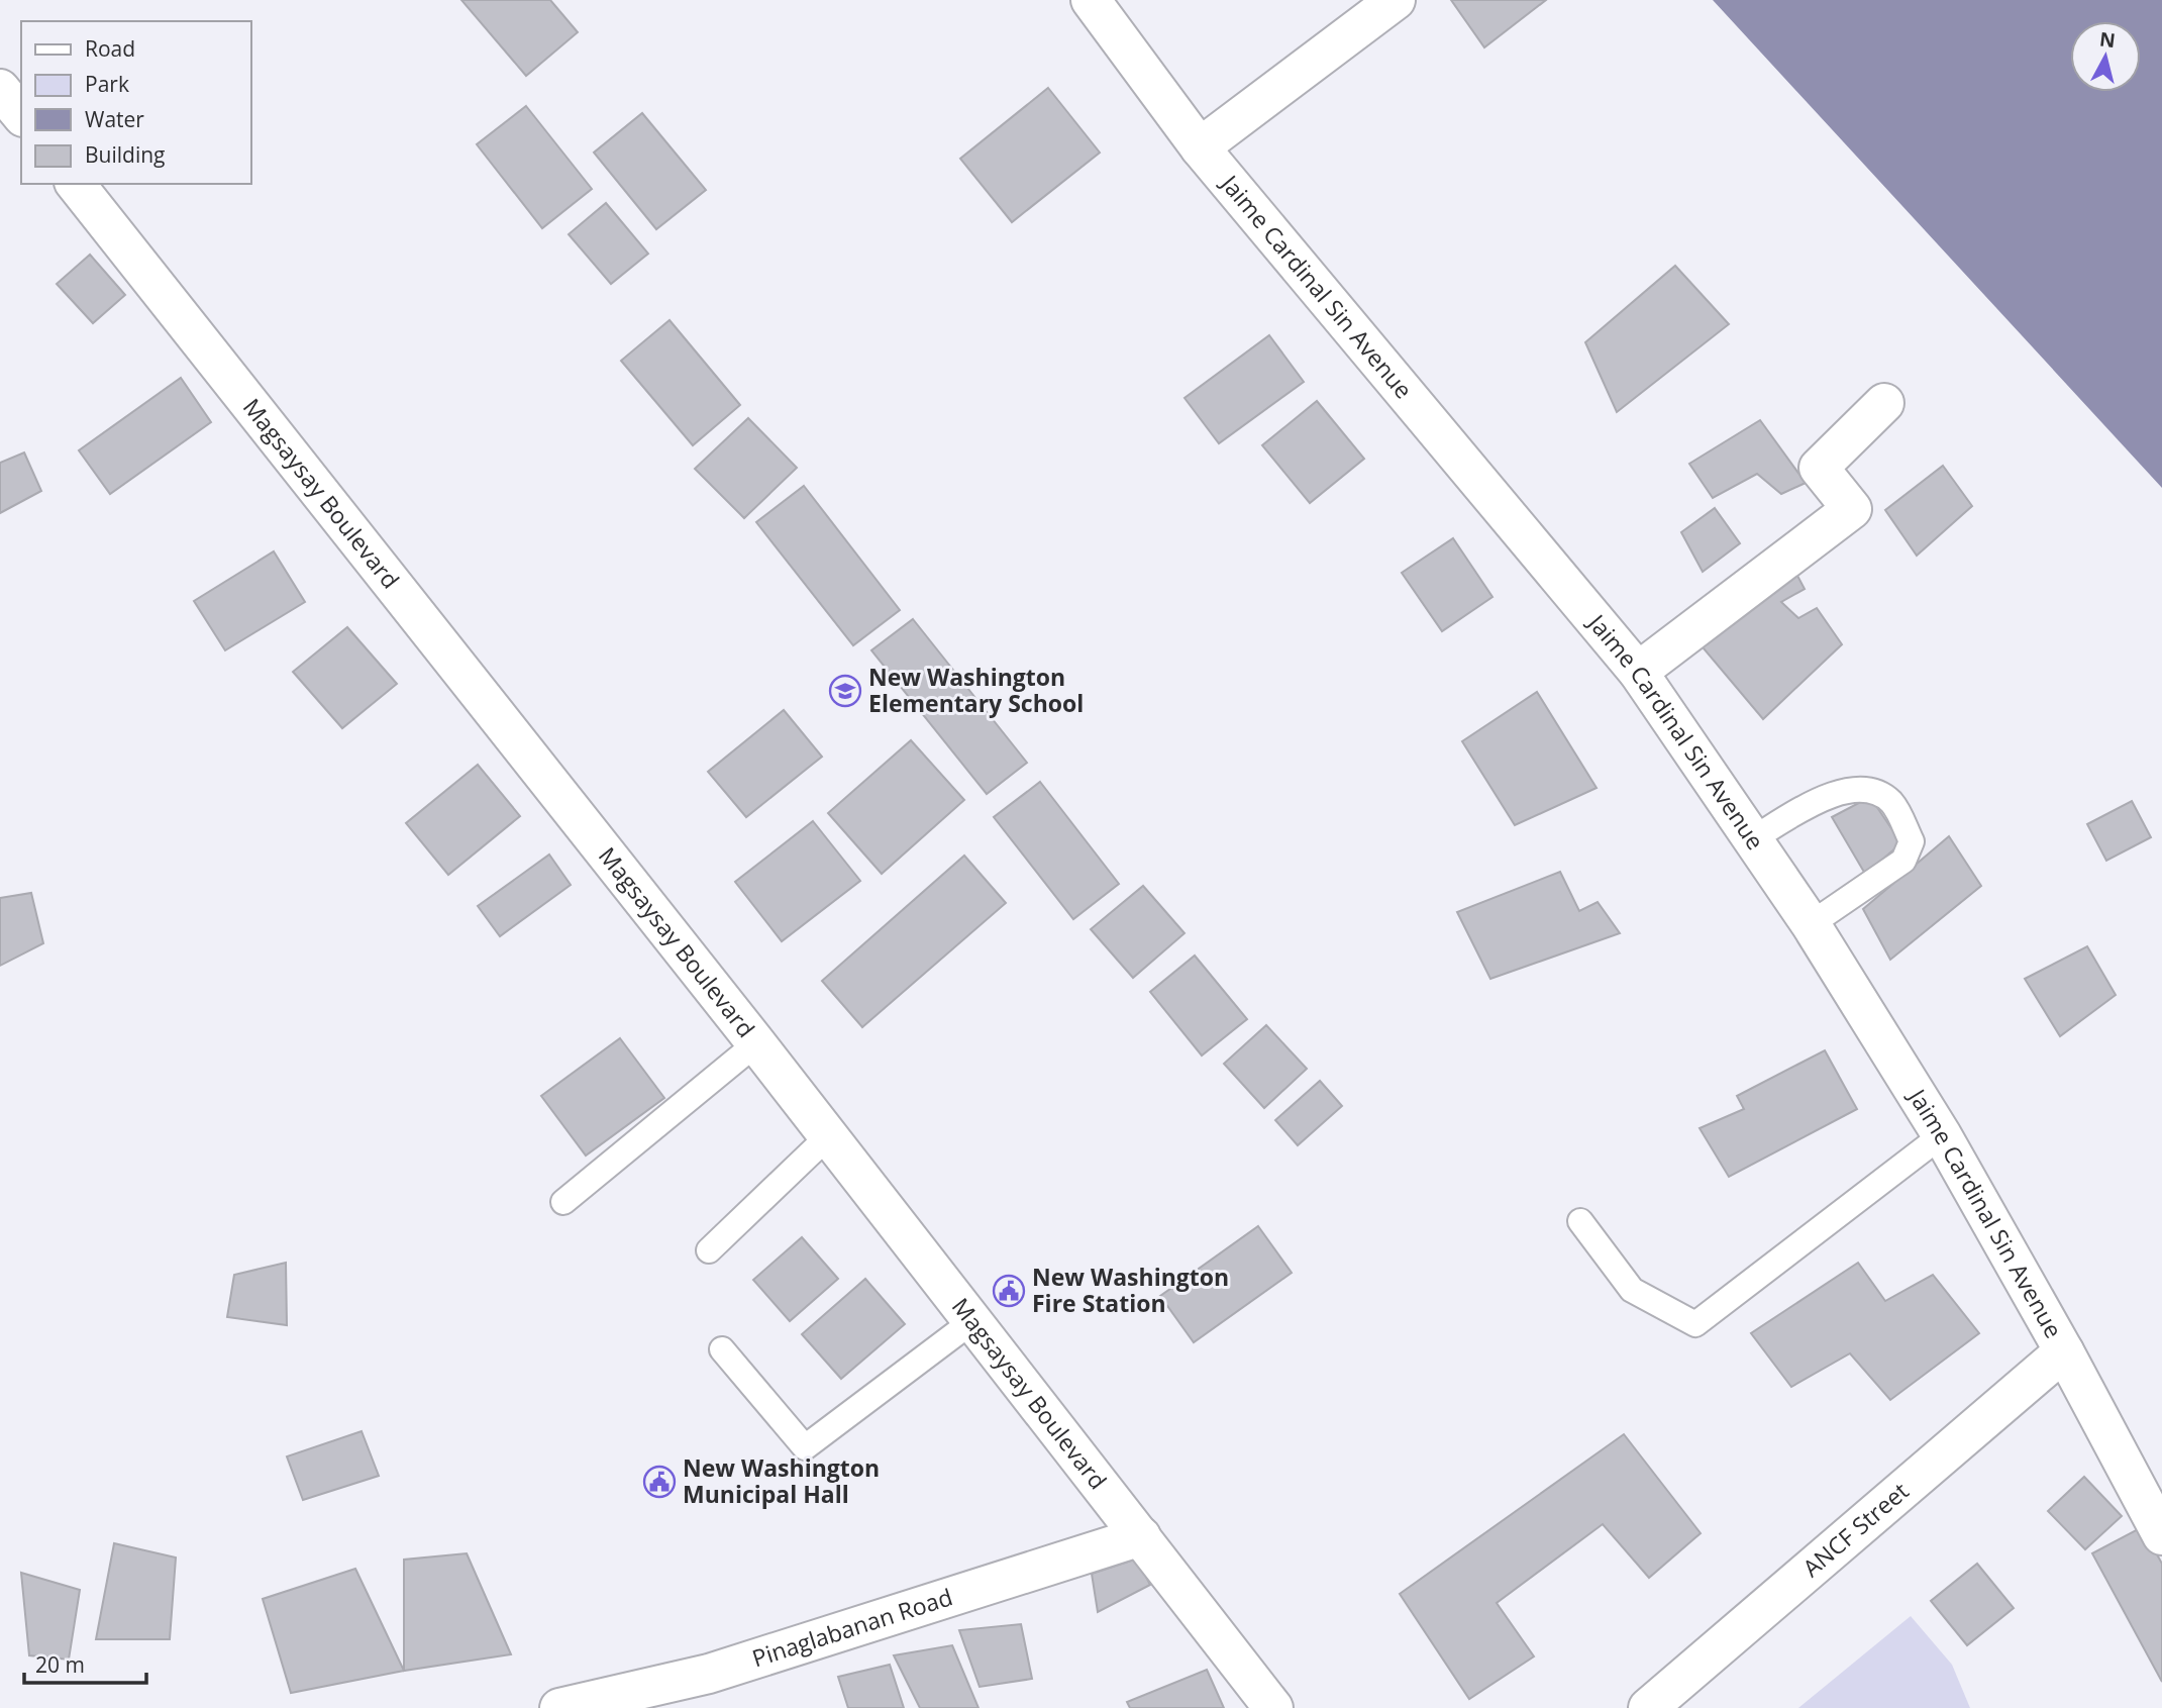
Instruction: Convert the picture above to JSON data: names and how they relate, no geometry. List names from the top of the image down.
{
  "streets": {
    "main road": [
      "Jaime Cardinal Sin Avenue",
      "Magsaysay Boulevard",
      "ANCF Street",
      "Pinaglabanan Road"
    ]
  },
  "crossings": [
    ["Jaime Cardinal Sin Avenue", "ANCF Street"],
    ["Magsaysay Boulevard", "Pinaglabanan Road"]
  ],
  "places": {
    "school or university": ["New Washington Elementary School"],
    "public building": ["New Washington Fire Station", "New Washington Municipal Hall"]
  },
  "legend": [
    "Road",
    "Park",
    "Water",
    "Building"
  ],
  "scale_bar": "20 m",
  "north": "top"
}
